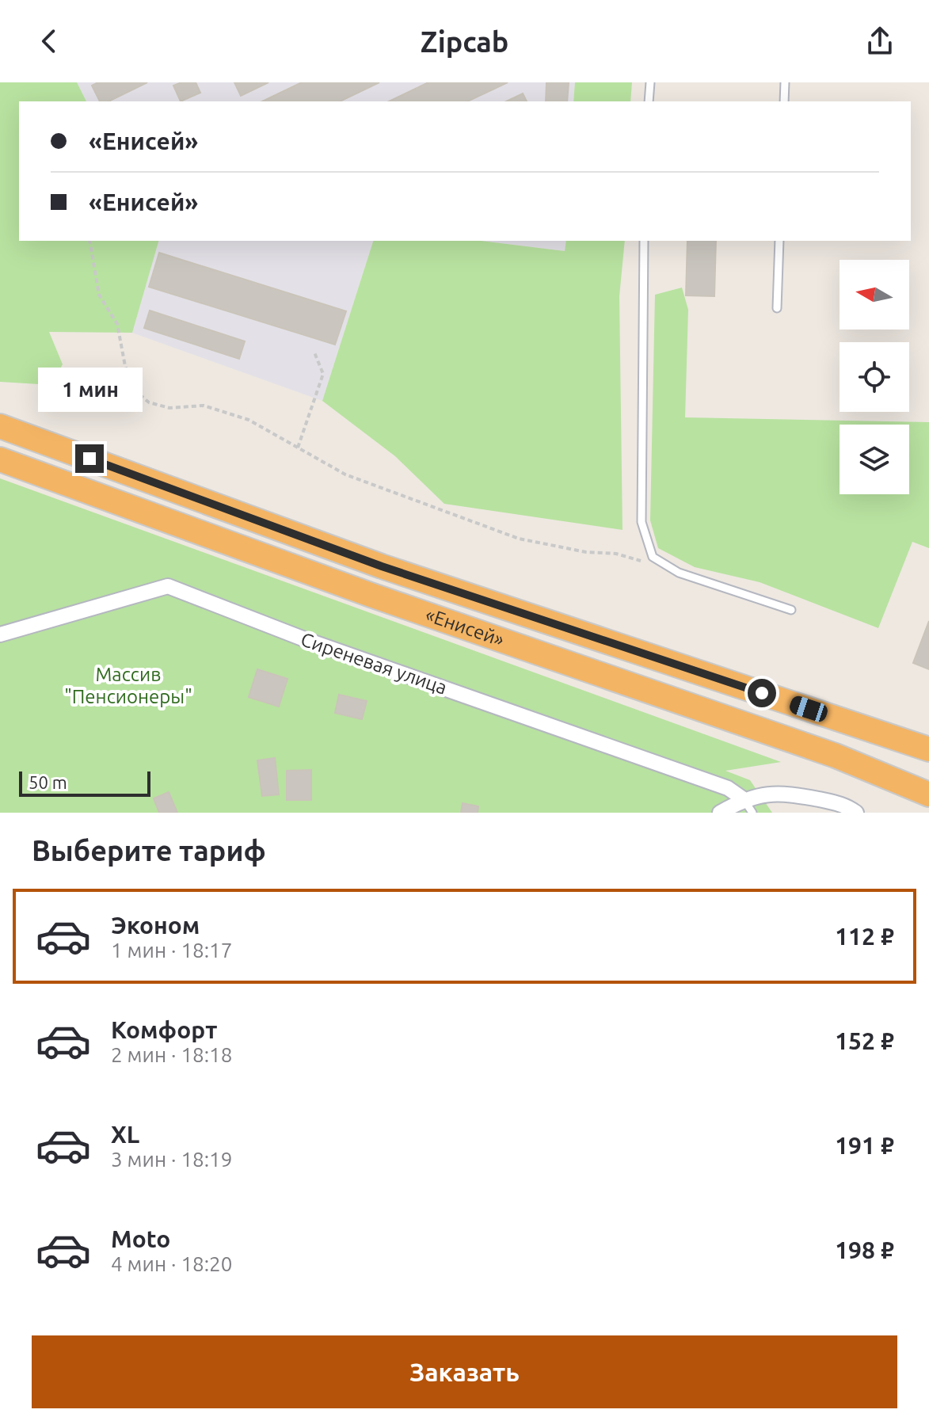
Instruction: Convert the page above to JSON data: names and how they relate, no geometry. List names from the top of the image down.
{
  "streets": {
    "highway": ["«Енисей»"],
    "street": ["Сиреневая улица"]
  },
  "parks": ["Массив \"Пенсионеры\""],
  "scale_bar": "50 m",
  "north": "left",
  "page": {
    "header": "Zipcab",
    "banner": ["«Енисей»", "«Енисей»"],
    "bubble": "1 мин",
    "scale": "50 m",
    "heading": "Выберите тариф",
    "list": [
      {
        "name": "Эконом",
        "note": "1 мин · 18:17",
        "value": "112 ₽"
      },
      {
        "name": "Комфорт",
        "note": "2 мин · 18:18",
        "value": "152 ₽"
      },
      {
        "name": "XL",
        "note": "3 мин · 18:19",
        "value": "191 ₽"
      },
      {
        "name": "Moto",
        "note": "4 мин · 18:20",
        "value": "198 ₽"
      }
    ],
    "buttons": "Заказать"
  }
}
